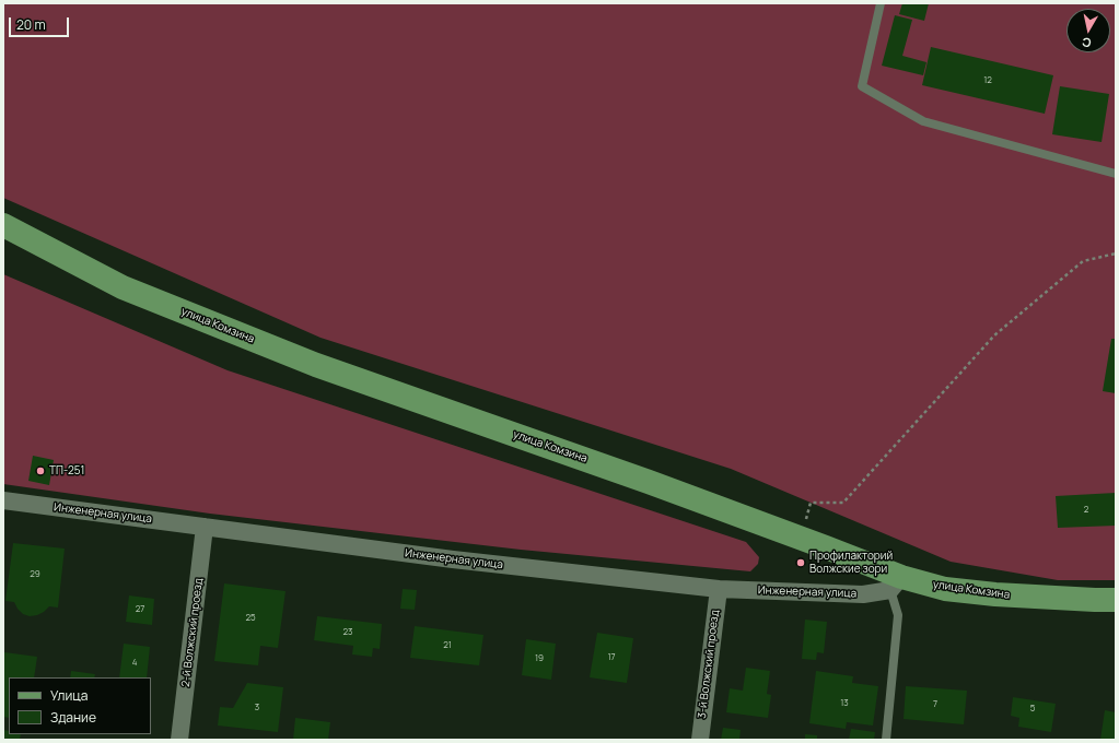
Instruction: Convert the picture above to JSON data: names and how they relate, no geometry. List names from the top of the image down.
{
  "streets": {
    "main road": ["улица Комзина"],
    "street": ["Инженерная улица", "2-й Волжский проезд", "3-й Волжский проезд"]
  },
  "crossings": [
    ["улица Комзина", "Инженерная улица"],
    ["Инженерная улица", "2-й Волжский проезд"],
    ["Инженерная улица", "3-й Волжский проезд"]
  ],
  "places": ["ТП-251", "Профилакторий Волжские зори"],
  "house_numbers": [
    "12",
    "2",
    "29",
    "27",
    "25",
    "23",
    "21",
    "17",
    "19",
    "4",
    "13",
    "7",
    "3",
    "5"
  ],
  "legend": ["Улица", "Здание"],
  "scale_bar": "20 m",
  "north": "bottom"
}
